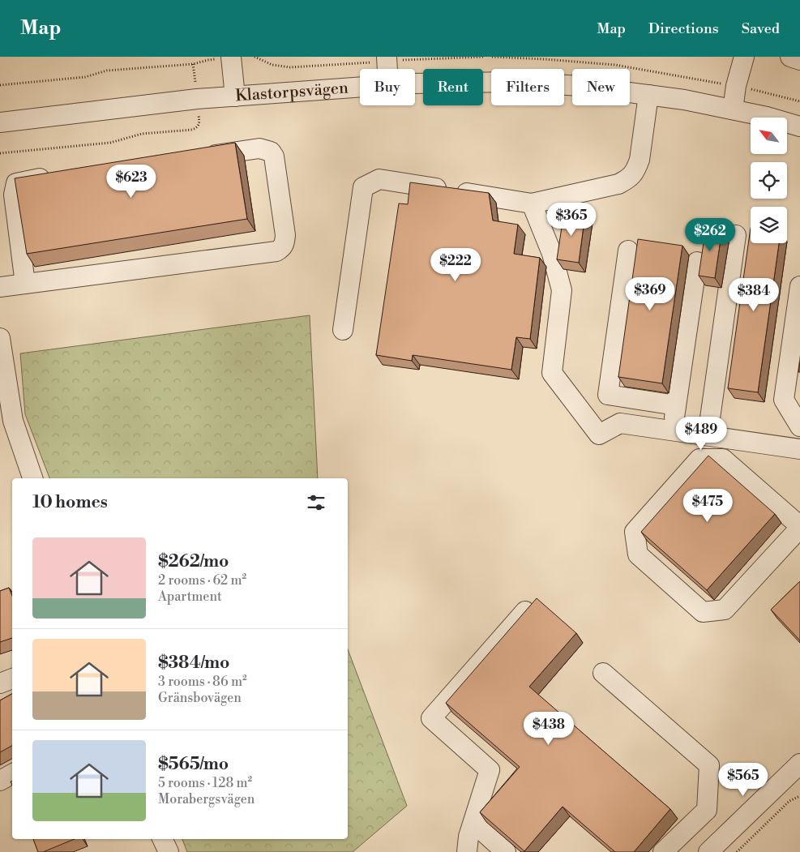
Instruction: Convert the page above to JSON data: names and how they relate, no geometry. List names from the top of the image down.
{
  "streets": {
    "street": ["Klastorpsvägen"]
  },
  "north": "top left",
  "page": {
    "header": "Map",
    "nav": ["Map", "Directions", "Saved"],
    "chip": [
      "Buy",
      "Rent",
      "Filters",
      "New"
    ],
    "price": [
      "$623",
      "$365",
      "$262",
      "$222",
      "$369",
      "$384",
      "$489",
      "$475",
      "$438",
      "$565"
    ],
    "heading": "10 homes",
    "list": [
      {
        "name": "$262/mo",
        "note": "2 rooms · 62 m² · Apartment"
      },
      {
        "name": "$384/mo",
        "note": "3 rooms · 86 m² · Gränsbovägen"
      },
      {
        "name": "$565/mo",
        "note": "5 rooms · 128 m² · Morabergsvägen"
      }
    ]
  }
}
